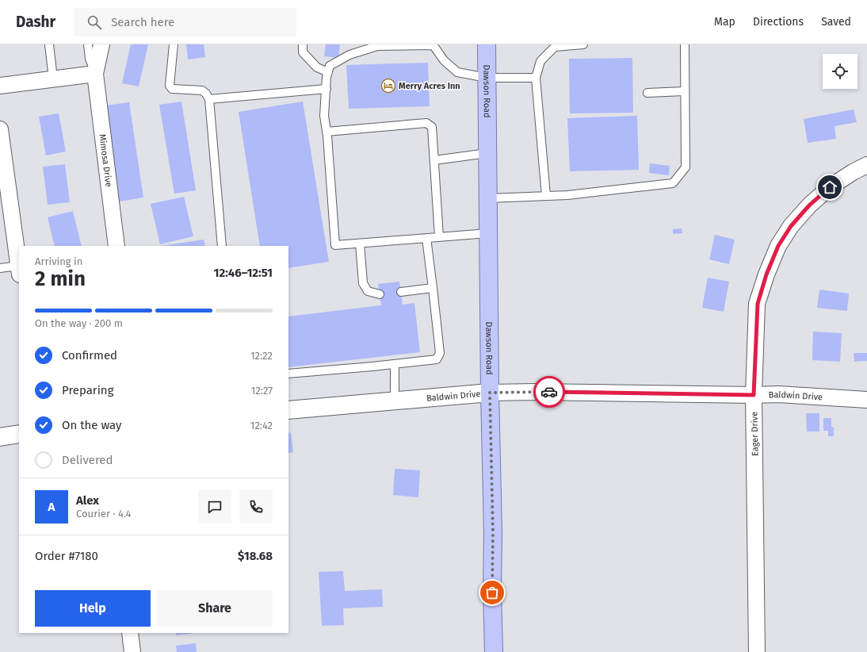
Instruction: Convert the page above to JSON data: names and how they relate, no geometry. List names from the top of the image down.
{
  "streets": {
    "main road": ["Dawson Road"],
    "street": ["Mimosa Drive", "Baldwin Drive", "Eager Drive"]
  },
  "crossings": [
    ["Dawson Road", "Baldwin Drive"],
    ["Baldwin Drive", "Eager Drive"]
  ],
  "places": {
    "hotel": ["Merry Acres Inn"]
  },
  "page": {
    "header": "Dashr",
    "search": "Search here",
    "nav": ["Map", "Directions", "Saved"],
    "heading": ["2 min", "Arriving in", "12:46–12:51"],
    "panel": [
      "Alex",
      "Courier · 4.4",
      "Order #7180",
      "$18.68"
    ],
    "bar": "On the way · 200 m",
    "list": [
      ["Confirmed", "12:22"],
      ["Preparing", "12:27"],
      ["On the way", "12:42"],
      "Delivered"
    ],
    "round": "A",
    "buttons": ["Help", "Share"]
  }
}
